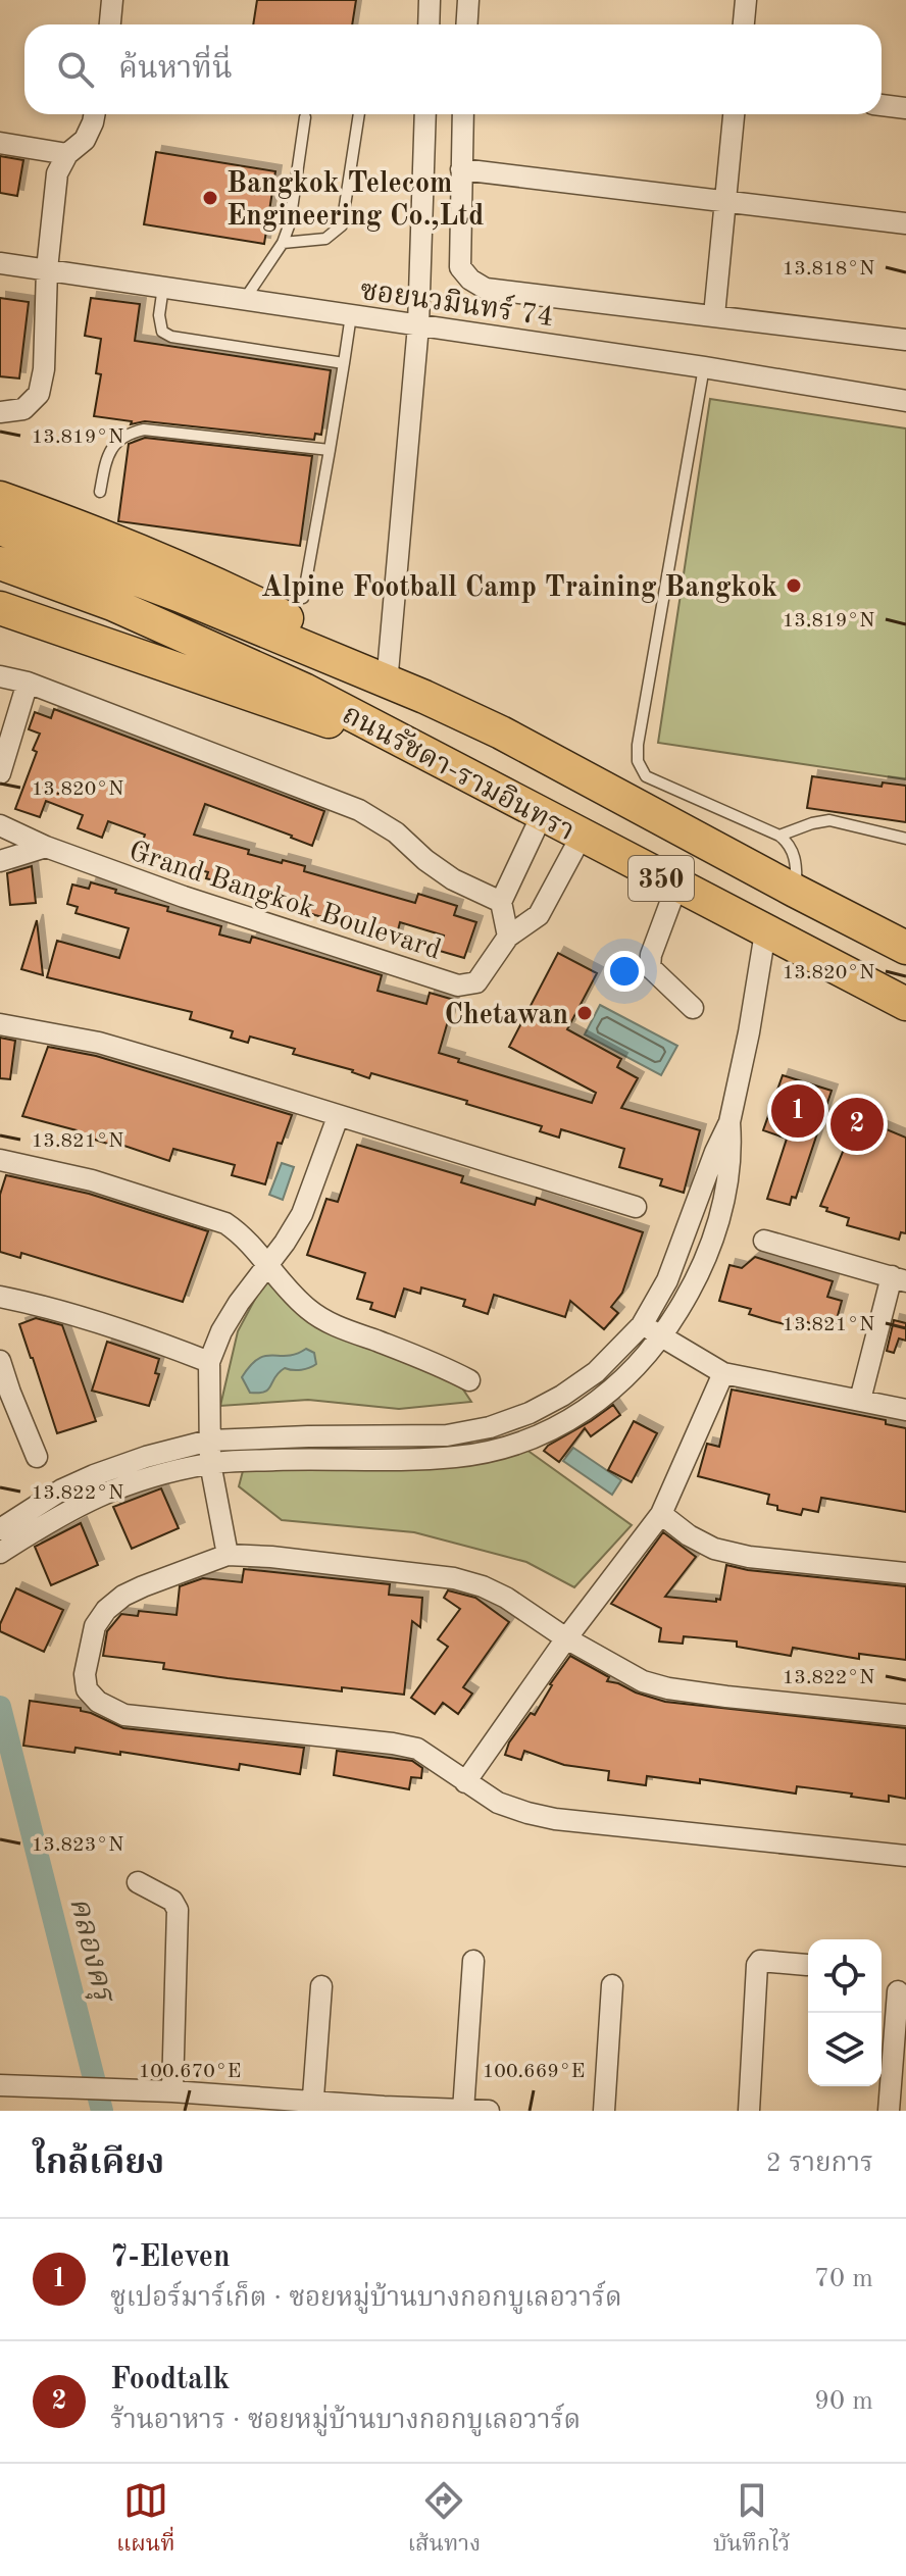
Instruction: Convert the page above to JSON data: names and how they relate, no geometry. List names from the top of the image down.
{
  "streets": {
    "main road": ["ถนนรัชดา-รามอินทรา", "350"],
    "street": ["ซอยนวมินทร์ 74", "Grand Bangkok Boulevard"]
  },
  "crossings": [
    ["ถนนรัชดา-รามอินทรา", "Grand Bangkok Boulevard"]
  ],
  "water": ["คลองครุ"],
  "places": ["Bangkok Telecom Engineering Co.,Ltd", "Alpine Football Camp Training Bangkok", "Chetawan"],
  "page": {
    "search": "ค้นหาที่นี่",
    "pins": ["1", "2"],
    "heading": ["ใกล้เคียง", "2 รายการ"],
    "list": [
      {
        "mark": "1",
        "name": "7-Eleven",
        "note": "ซูเปอร์มาร์เก็ต · ซอยหมู่บ้านบางกอกบูเลอวาร์ด",
        "value": "70 m"
      },
      {
        "mark": "2",
        "name": "Foodtalk",
        "note": "ร้านอาหาร · ซอยหมู่บ้านบางกอกบูเลอวาร์ด",
        "value": "90 m"
      }
    ],
    "nav": ["แผนที่", "เส้นทาง", "บันทึกไว้"]
  },
  "coordinates": [
    "13.818°N",
    "13.819°N",
    "13.820°N",
    "13.821°N",
    "13.822°N",
    "13.823°N",
    "100.670°E",
    "100.669°E"
  ]
}
